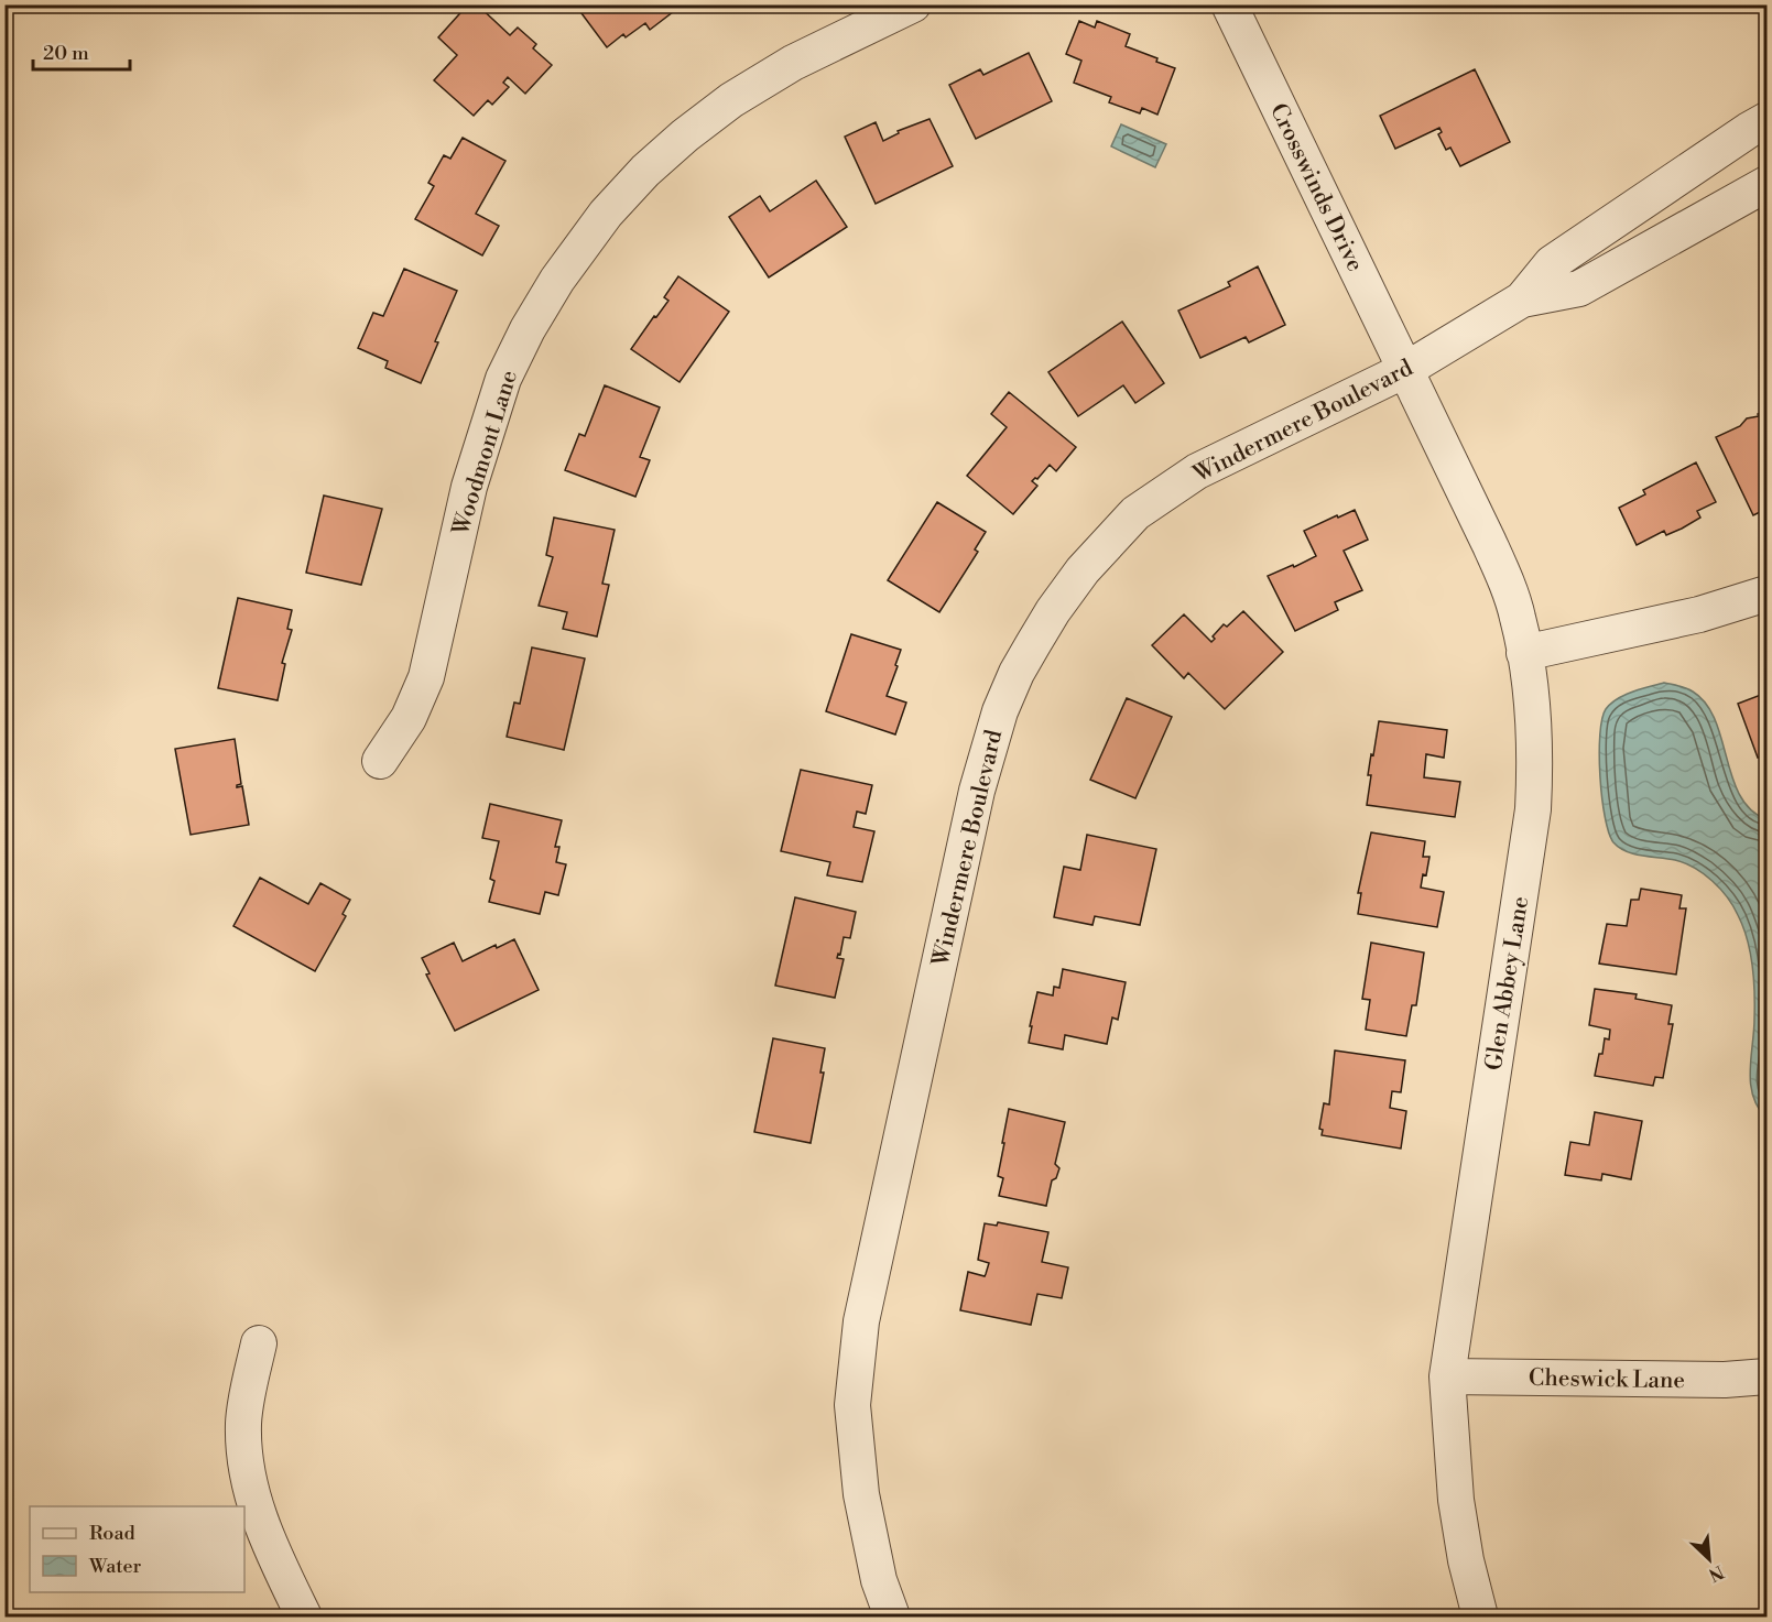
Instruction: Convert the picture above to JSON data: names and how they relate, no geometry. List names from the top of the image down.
{
  "streets": {
    "street": [
      "Crosswinds Drive",
      "Windermere Boulevard",
      "Woodmont Lane",
      "Glen Abbey Lane",
      "Cheswick Lane"
    ]
  },
  "crossings": [
    ["Crosswinds Drive", "Windermere Boulevard"],
    ["Crosswinds Drive", "Glen Abbey Lane"],
    ["Windermere Boulevard", "Glen Abbey Lane"],
    ["Glen Abbey Lane", "Cheswick Lane"]
  ],
  "legend": ["Road", "Water"],
  "scale_bar": "20 m",
  "north": "bottom right"
}
